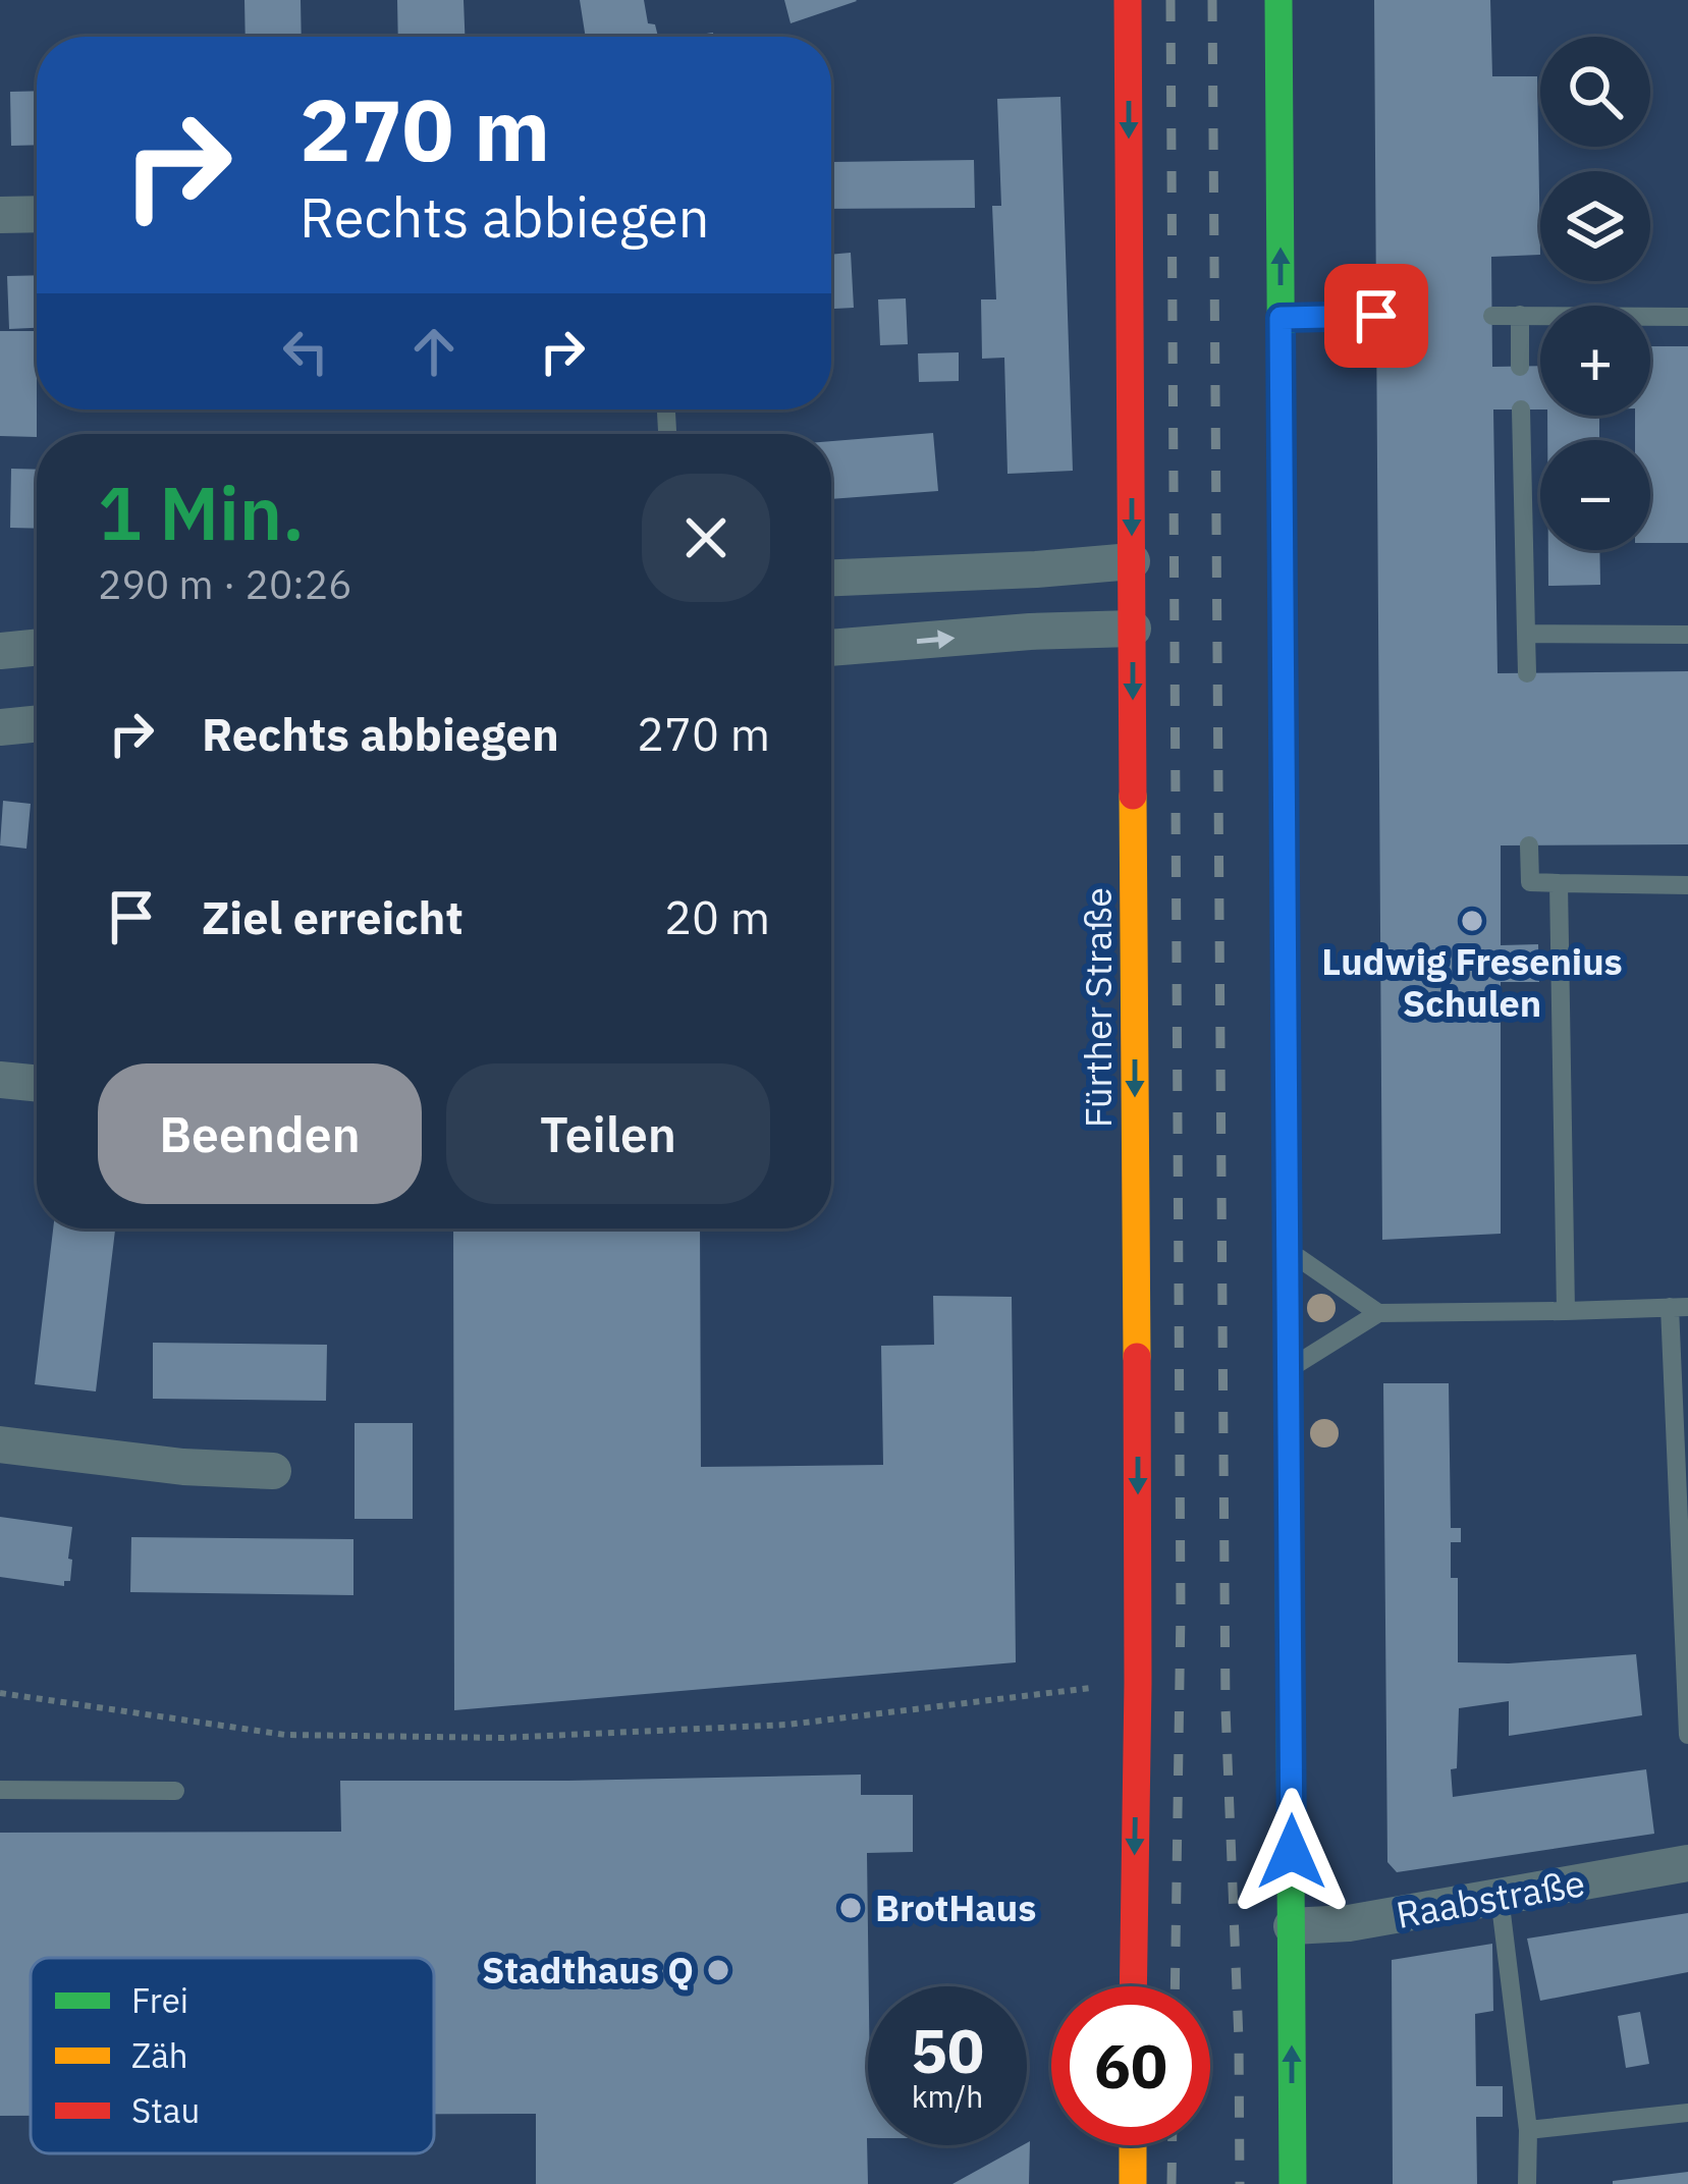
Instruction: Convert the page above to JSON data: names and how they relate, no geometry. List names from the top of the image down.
{
  "streets": {
    "main road": ["Fürther Straße"],
    "street": ["Raabstraße"]
  },
  "places": ["Ludwig Fresenius Schulen", "BrotHaus", "Stadthaus Q"],
  "legend": ["Frei", "Zäh", "Stau"],
  "page": {
    "map_buttons": ["+", "−"],
    "turn": ["270 m", "Rechts abbiegen"],
    "heading": ["1 Min.", "290 m · 20:26"],
    "list": [
      {
        "name": "Rechts abbiegen",
        "value": "270 m"
      },
      {
        "name": "Ziel erreicht",
        "value": "20 m"
      }
    ],
    "buttons": ["Beenden", "Teilen"],
    "speed": "50 km/h",
    "limit": "60"
  }
}
